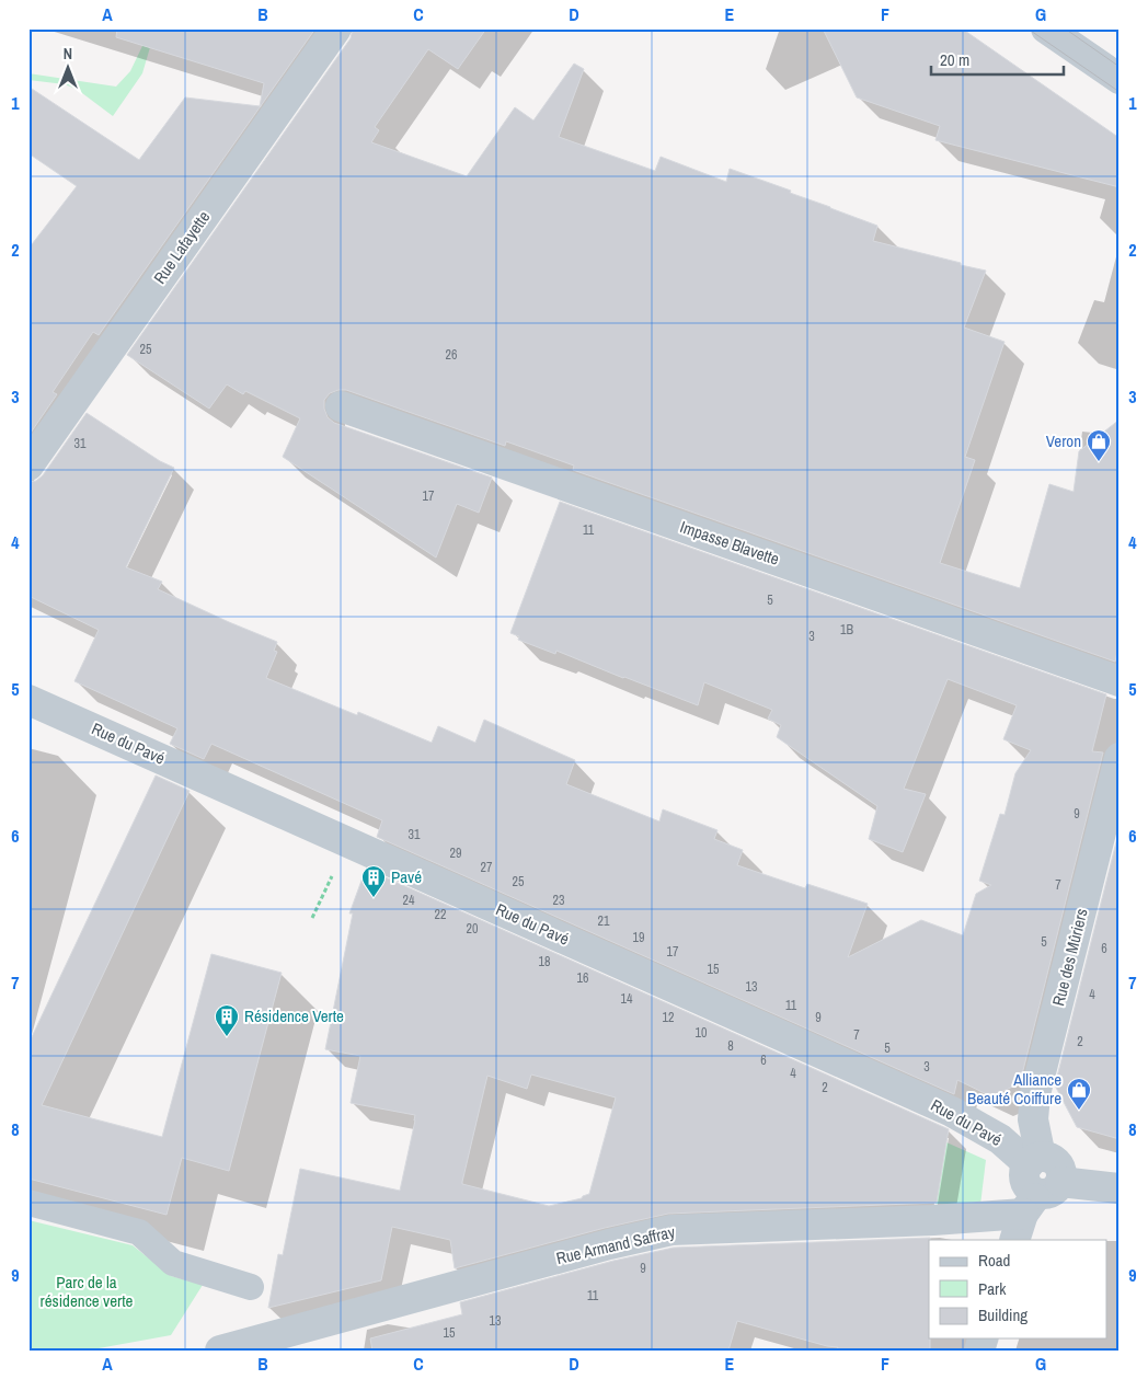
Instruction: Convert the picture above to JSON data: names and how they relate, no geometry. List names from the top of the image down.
{
  "streets": {
    "street": [
      "Rue Lafayette",
      "Impasse Blavette",
      "Rue du Pavé",
      "Rue des Mûriers",
      "Rue Armand Saffray"
    ]
  },
  "crossings": [
    ["Rue du Pavé", "Rue des Mûriers"],
    ["Rue des Mûriers", "Rue Armand Saffray"]
  ],
  "parks": ["Parc de la résidence verte"],
  "places": {
    "shop": ["Veron", "Alliance Beauté Coiffure"],
    "building": ["Pavé", "Résidence Verte"]
  },
  "house_numbers": [
    "25",
    "26",
    "31",
    "17",
    "11",
    "5",
    "1B",
    "3",
    "9",
    "31",
    "29",
    "27",
    "25",
    "7",
    "24",
    "23",
    "22",
    "21",
    "20",
    "19",
    "5",
    "6",
    "17",
    "18",
    "15",
    "16",
    "13",
    "4",
    "14",
    "11",
    "12",
    "9",
    "10",
    "7",
    "2",
    "8",
    "5",
    "6",
    "3",
    "4",
    "2",
    "9",
    "11",
    "13",
    "15"
  ],
  "legend": ["Road", "Park", "Building"],
  "scale_bar": "20 m",
  "north": "top",
  "grid": {
    "columns": [
      "A",
      "B",
      "C",
      "D",
      "E",
      "F",
      "G"
    ],
    "rows": [
      "1",
      "2",
      "3",
      "4",
      "5",
      "6",
      "7",
      "8",
      "9"
    ]
  }
}
